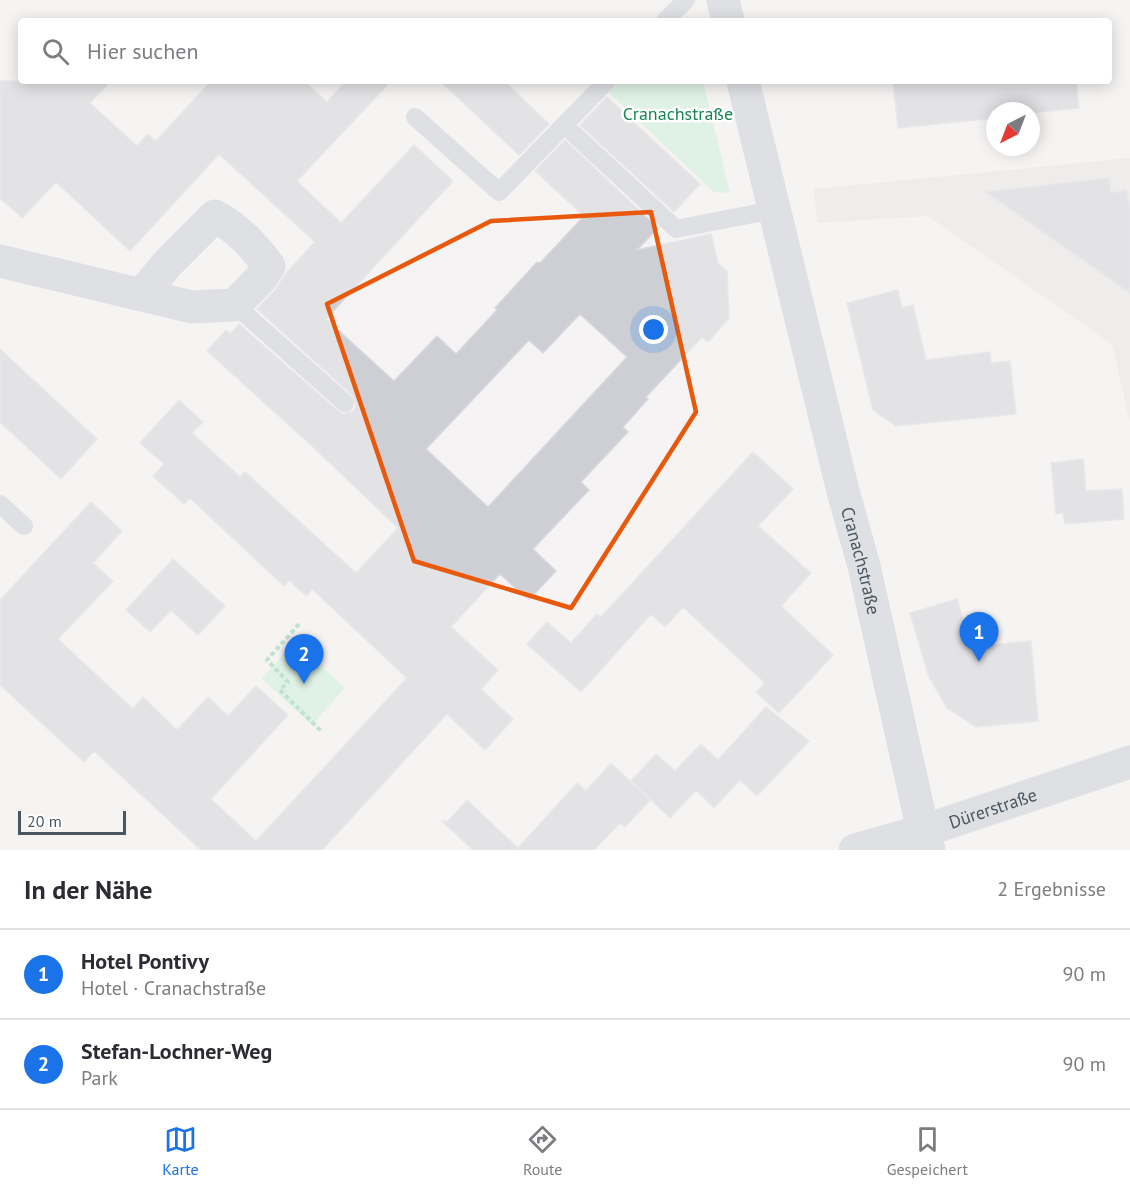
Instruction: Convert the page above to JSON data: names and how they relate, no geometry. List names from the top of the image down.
{
  "streets": {
    "street": ["Cranachstraße", "Dürerstraße"]
  },
  "crossings": [
    ["Cranachstraße", "Dürerstraße"]
  ],
  "parks": ["Cranachstraße"],
  "scale_bar": "20 m",
  "north": "bottom left",
  "page": {
    "search": "Hier suchen",
    "pins": ["1", "2"],
    "scale": "20 m",
    "heading": ["In der Nähe", "2 Ergebnisse"],
    "list": [
      {
        "mark": "1",
        "name": "Hotel Pontivy",
        "note": "Hotel · Cranachstraße",
        "value": "90 m"
      },
      {
        "mark": "2",
        "name": "Stefan-Lochner-Weg",
        "note": "Park",
        "value": "90 m"
      }
    ],
    "nav": ["Karte", "Route", "Gespeichert"]
  }
}
